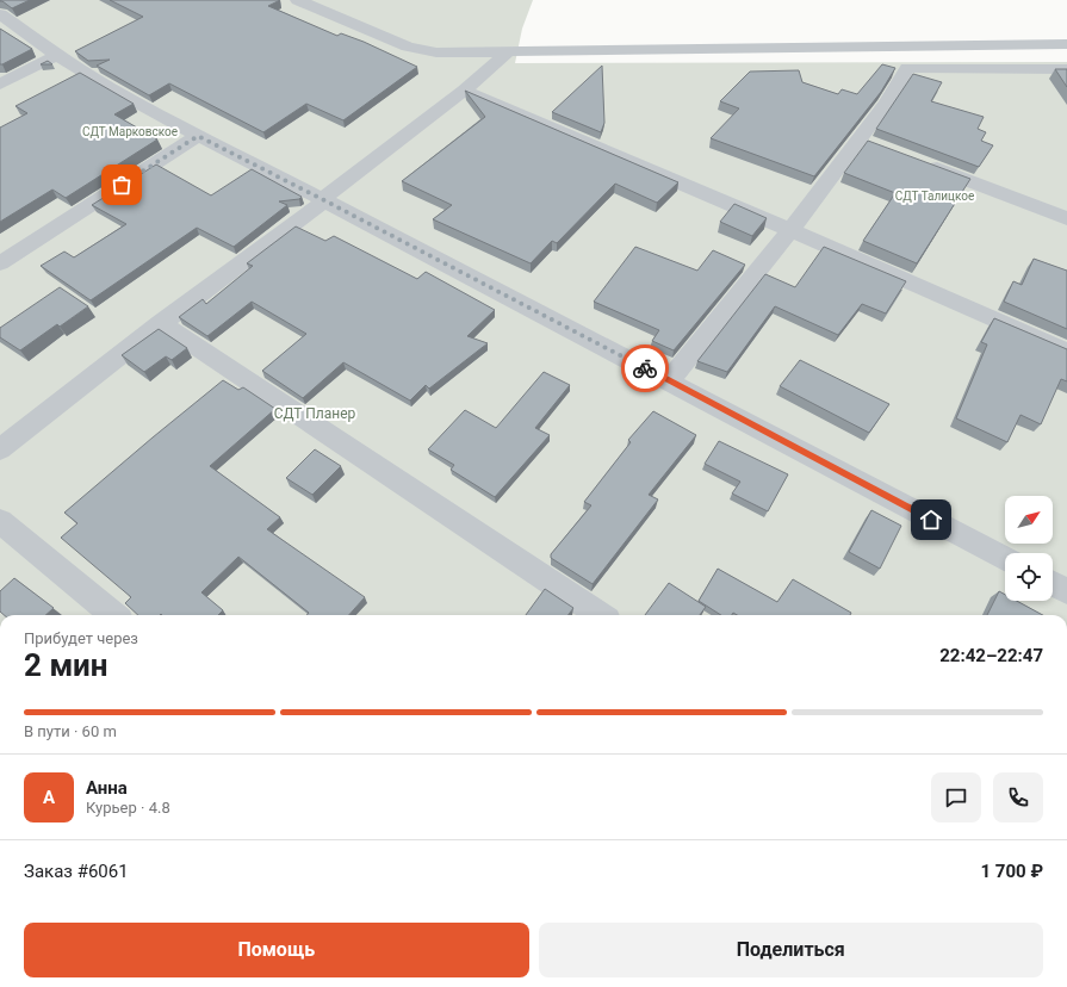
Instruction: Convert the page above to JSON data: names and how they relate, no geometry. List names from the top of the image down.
{
  "parks": ["СДТ Марковское", "СДТ Талицкое", "СДТ Планер"],
  "north": "top right",
  "page": {
    "heading": ["2 мин", "Прибудет через", "22:42–22:47"],
    "panel": [
      "Анна",
      "Курьер · 4.8",
      "Заказ #6061",
      "1 700 ₽"
    ],
    "bar": "В пути · 60 m",
    "round": "А",
    "buttons": ["Помощь", "Поделиться"]
  }
}
